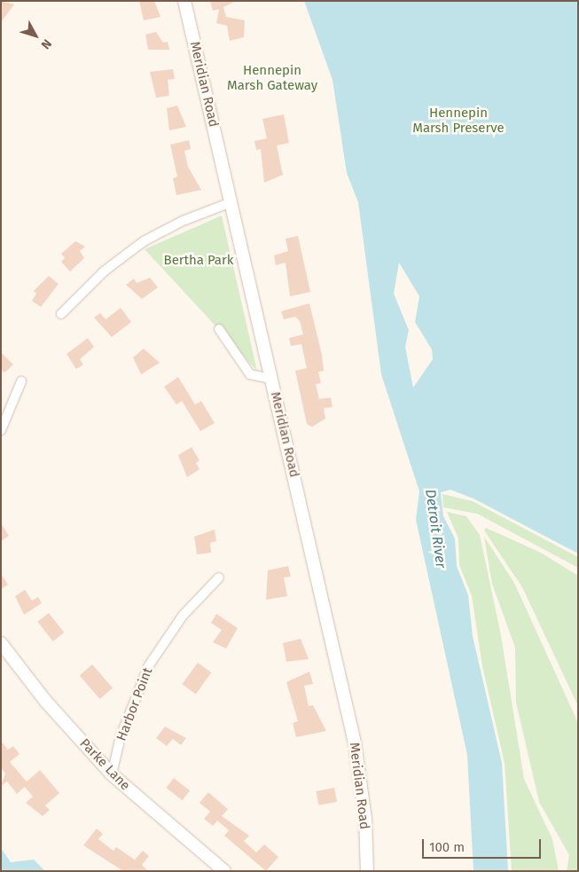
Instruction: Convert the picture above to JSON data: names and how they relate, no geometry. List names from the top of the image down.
{
  "streets": {
    "street": ["Meridian Road", "Harbor Point", "Parke Lane"]
  },
  "crossings": [
    ["Harbor Point", "Parke Lane"]
  ],
  "water": ["Detroit River"],
  "parks": ["Hennepin Marsh Gateway", "Hennepin Marsh Preserve", "Bertha Park"],
  "scale_bar": "100 m",
  "north": "bottom right"
}
